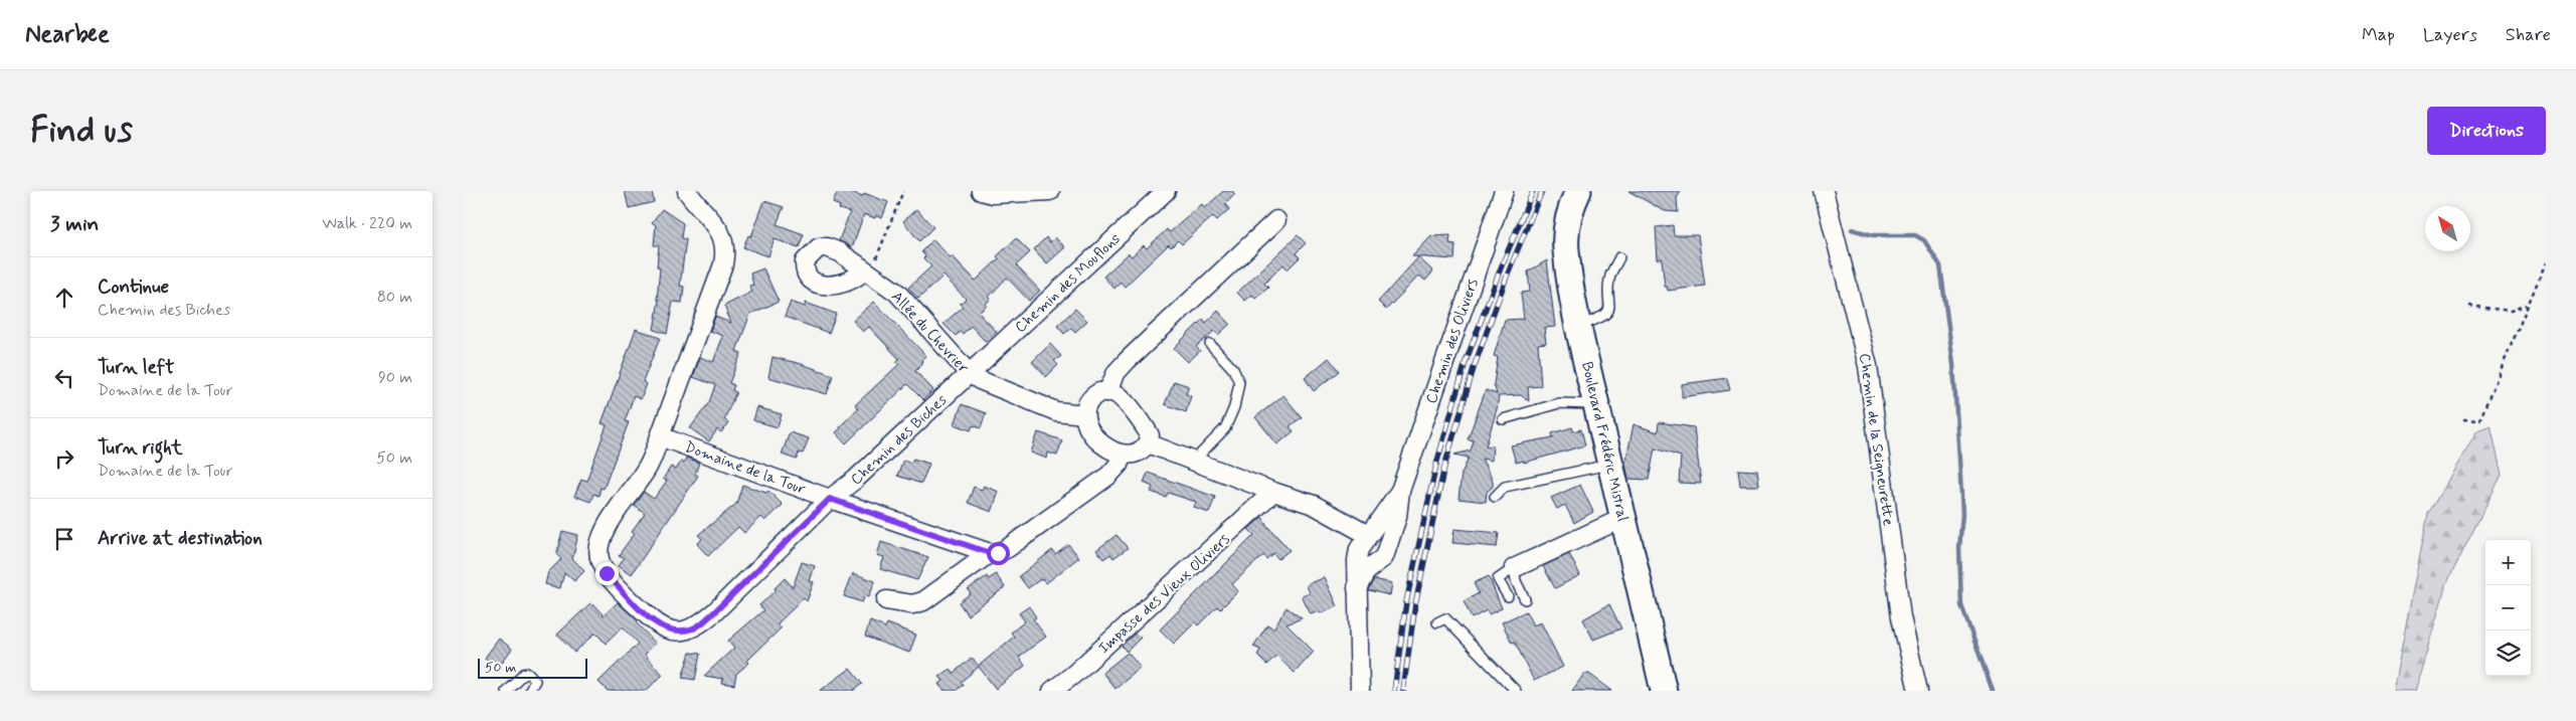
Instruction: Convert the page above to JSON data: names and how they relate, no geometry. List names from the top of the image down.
{
  "streets": {
    "main road": ["Boulevard Frédéric Mistral"],
    "street": [
      "Chemin des Mouflons",
      "Allée du Chevrier",
      "Chemin des Oliviers",
      "Chemin des Biches",
      "Chemin de la Seigneurette",
      "Domaine de la Tour",
      "Impasse des Vieux Oliviers"
    ]
  },
  "crossings": [
    ["Chemin des Mouflons", "Allée du Chevrier"],
    ["Chemin des Mouflons", "Chemin des Biches"],
    ["Allée du Chevrier", "Chemin des Biches"],
    ["Chemin des Biches", "Domaine de la Tour"]
  ],
  "scale_bar": "50 m",
  "north": "top left",
  "page": {
    "header": "Nearbee",
    "nav": ["Map", "Layers", "Share"],
    "buttons": "Directions",
    "title": "Find us",
    "heading": ["3 min", "Walk · 220 m"],
    "list": [
      ["Continue", "Chemin des Biches", "80 m"],
      ["Turn left", "Domaine de la Tour", "90 m"],
      ["Turn right", "Domaine de la Tour", "50 m"],
      "Arrive at destination"
    ],
    "map_buttons": ["+", "−"],
    "scale": "50 m"
  }
}
